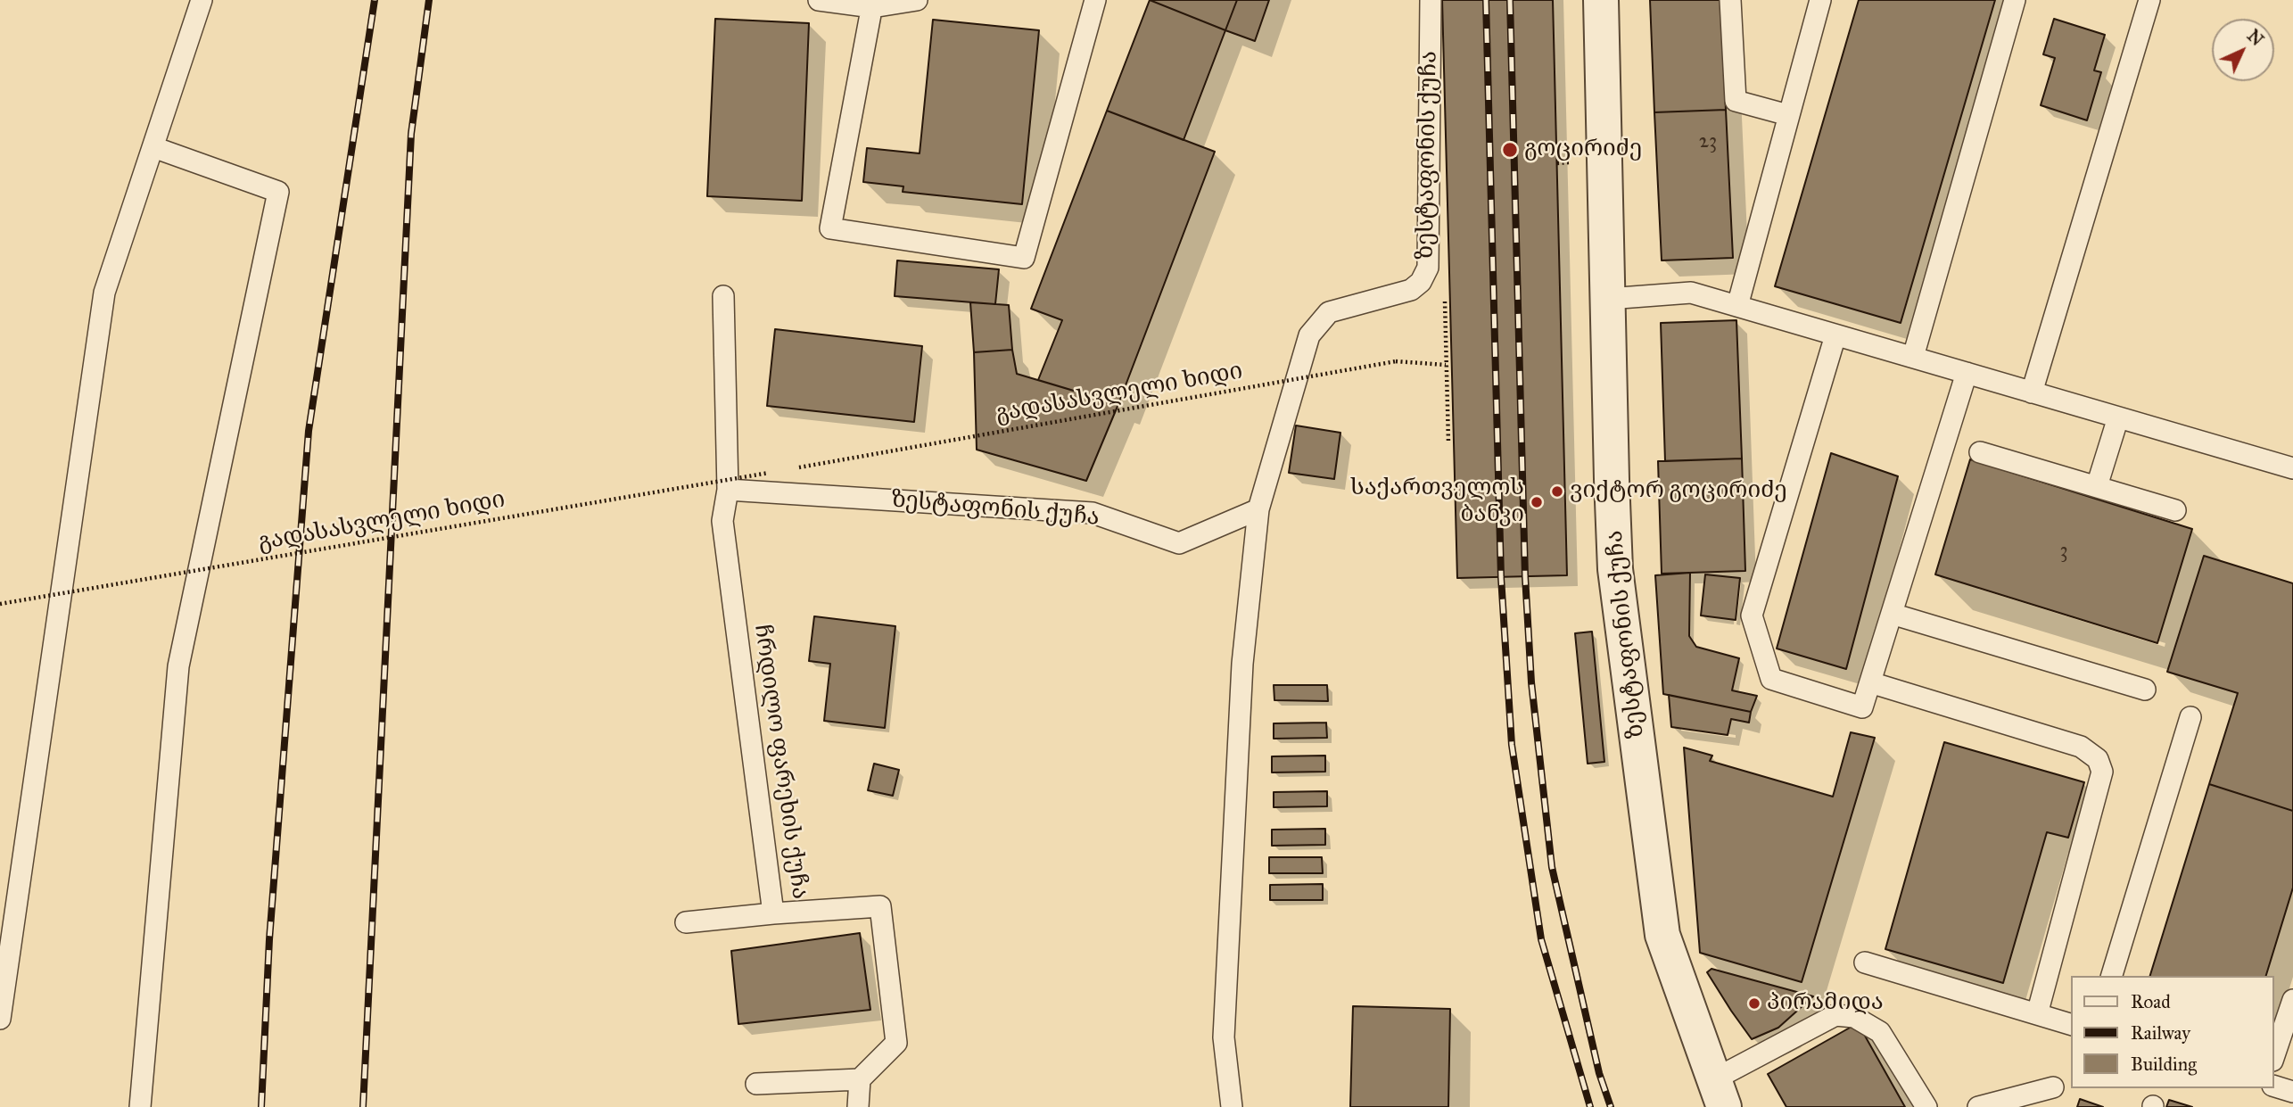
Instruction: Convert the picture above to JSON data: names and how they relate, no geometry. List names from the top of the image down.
{
  "streets": {
    "street": ["ზესტაფონის ქუჩა"],
    "lane": ["ჩრდილო ფარეხის ქუჩა"],
    "path": ["გადასასვლელი ხიდი"]
  },
  "crossings": [
    ["ზესტაფონის ქუჩა", "ჩრდილო ფარეხის ქუჩა"]
  ],
  "places": [
    "გოცირიძე",
    "ვიქტორ გოცირიძე",
    "საქართველოს ბანკი",
    "პირამიდა"
  ],
  "house_numbers": ["23", "3"],
  "legend": ["Road", "Railway", "Building"],
  "north": "top right"
}
